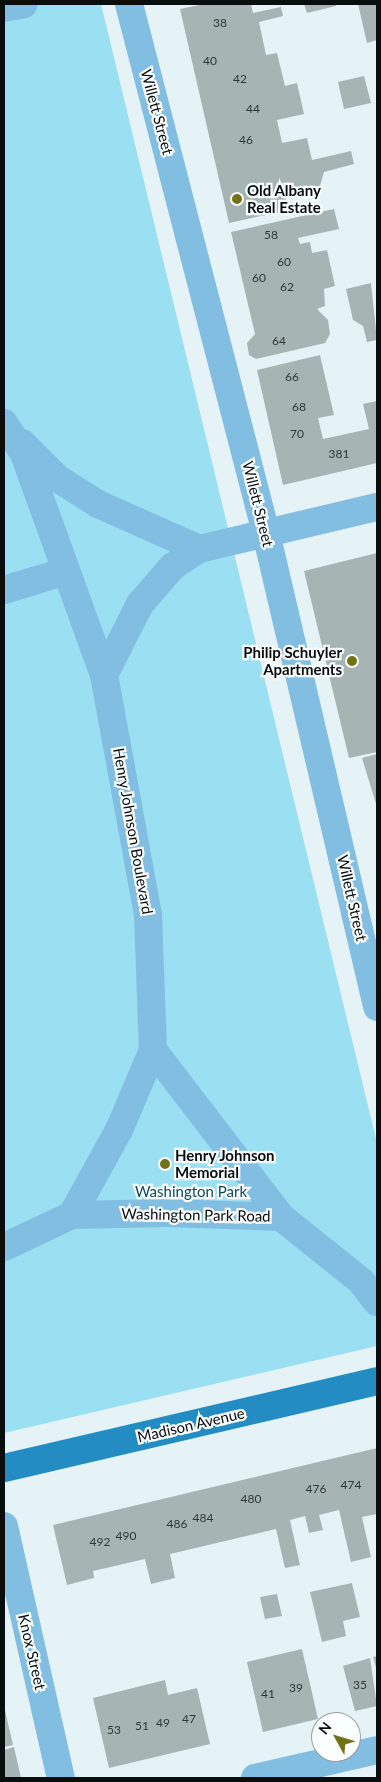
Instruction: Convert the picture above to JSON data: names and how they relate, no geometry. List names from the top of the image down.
{
  "streets": {
    "main road": ["Madison Avenue"],
    "street": [
      "Willett Street",
      "Henry Johnson Boulevard",
      "Washington Park Road",
      "Knox Street"
    ]
  },
  "parks": ["Washington Park"],
  "places": ["Old Albany Real Estate", "Philip Schuyler Apartments", "Henry Johnson Memorial"],
  "house_numbers": [
    "38",
    "40",
    "42",
    "44",
    "46",
    "58",
    "60",
    "60",
    "62",
    "64",
    "66",
    "68",
    "70",
    "381",
    "474",
    "476",
    "480",
    "484",
    "486",
    "490",
    "492",
    "35",
    "39",
    "41",
    "47",
    "49",
    "51",
    "53"
  ],
  "north": "top left"
}
